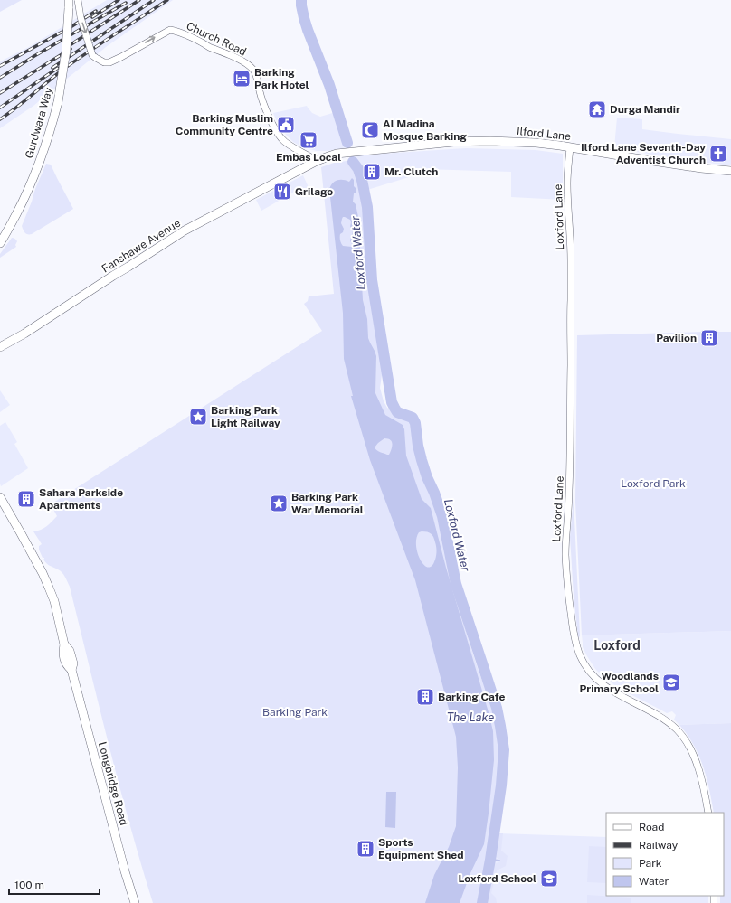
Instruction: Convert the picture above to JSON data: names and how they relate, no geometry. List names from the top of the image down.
{
  "streets": {
    "main road": [
      "Gurdwara Way",
      "Ilford Lane",
      "Fanshawe Avenue",
      "Longbridge Road"
    ],
    "street": ["Church Road", "Loxford Lane"]
  },
  "crossings": [
    ["Church Road", "Ilford Lane"],
    ["Church Road", "Fanshawe Avenue"],
    ["Ilford Lane", "Loxford Lane"],
    ["Ilford Lane", "Fanshawe Avenue"]
  ],
  "one_way": ["Church Road"],
  "districts": ["Loxford"],
  "water": ["Loxford Water", "The Lake"],
  "parks": ["Loxford Park", "Barking Park"],
  "places": {
    "hotel": ["Barking Park Hotel"],
    "temple": ["Durga Mandir"],
    "public building": ["Barking Muslim Community Centre"],
    "mosque": ["Al Madina Mosque Barking"],
    "supermarket": ["Embas Local"],
    "church": ["Ilford Lane Seventh-Day Adventist Church"],
    "building": [
      "Mr. Clutch",
      "Pavilion",
      "Sahara Parkside Apartments",
      "Barking Cafe",
      "Sports Equipment Shed"
    ],
    "restaurant": ["Grilago"],
    "place": ["Barking Park Light Railway", "Barking Park War Memorial"],
    "school or university": ["Woodlands Primary School", "Loxford School"]
  },
  "legend": [
    "Road",
    "Railway",
    "Park",
    "Water"
  ],
  "scale_bar": "100 m"
}
